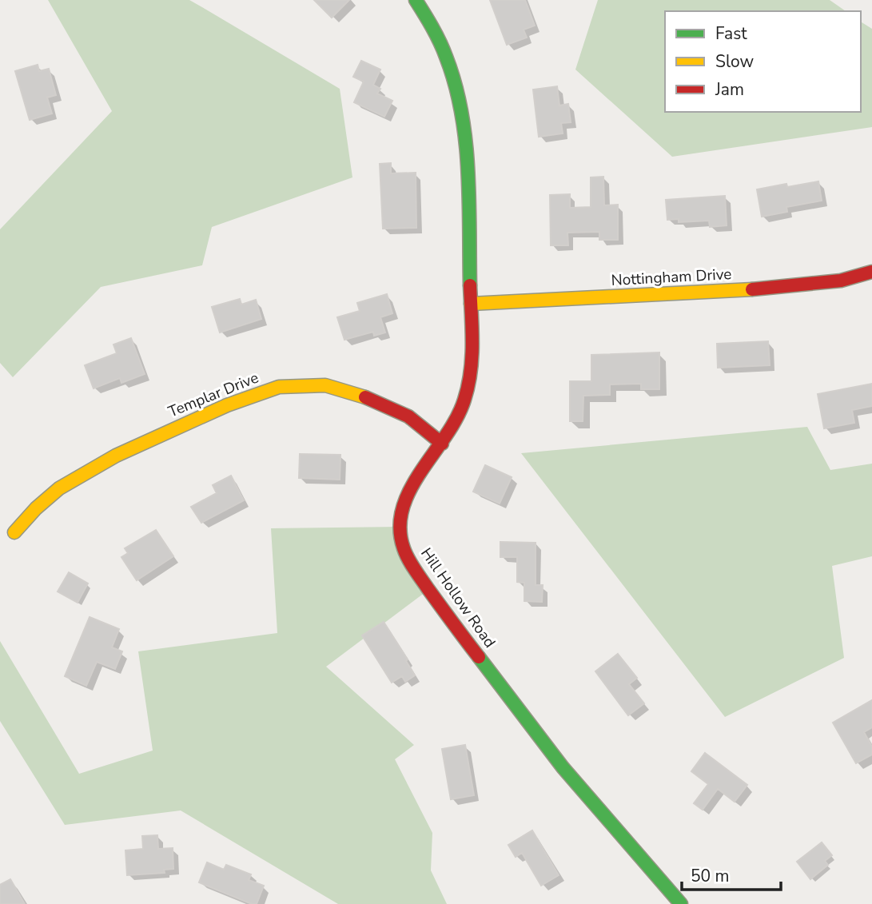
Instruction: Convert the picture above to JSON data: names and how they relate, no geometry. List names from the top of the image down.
{
  "streets": {
    "street": ["Nottingham Drive", "Templar Drive", "Hill Hollow Road"]
  },
  "crossings": [
    ["Nottingham Drive", "Hill Hollow Road"],
    ["Templar Drive", "Hill Hollow Road"]
  ],
  "legend": ["Fast", "Slow", "Jam"],
  "scale_bar": "50 m"
}
